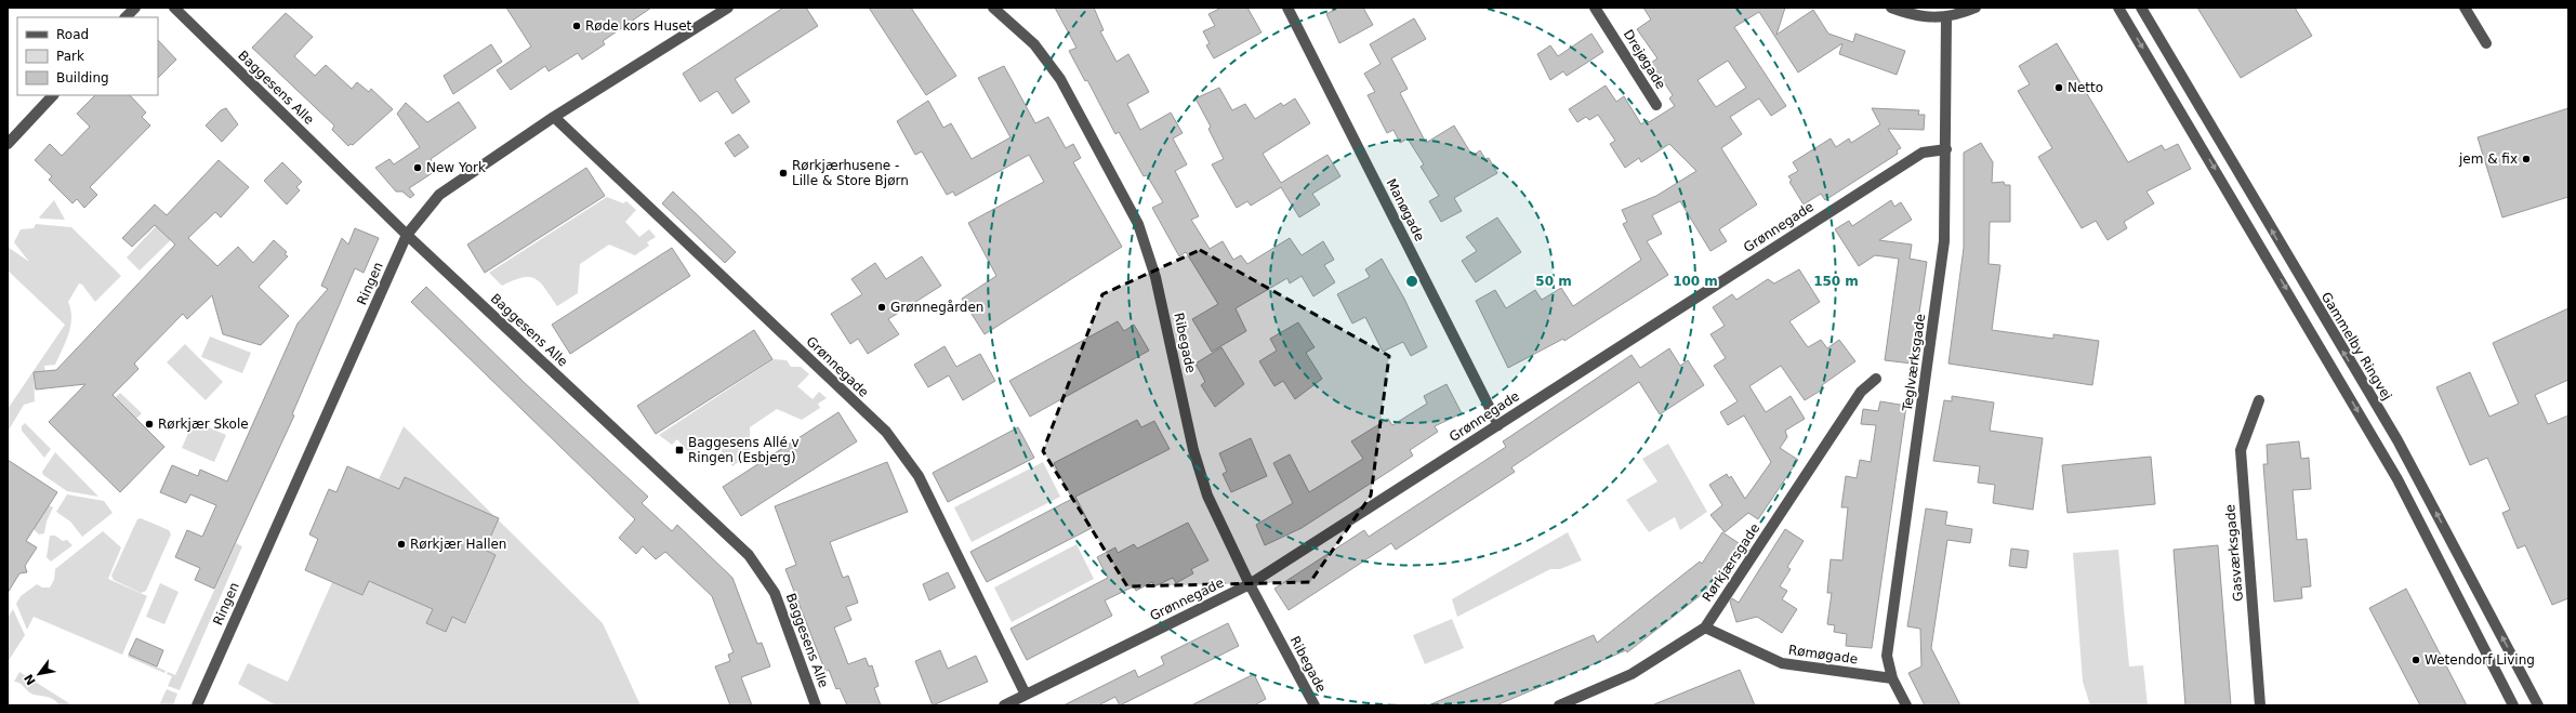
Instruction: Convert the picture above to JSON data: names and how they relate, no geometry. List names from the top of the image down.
{
  "streets": {
    "street": [
      "Drejøgade",
      "Baggesens Alle",
      "Manøgade",
      "Grønnegade",
      "Ringen",
      "Ribegade",
      "Gammelby Ringvej",
      "Teglværksgade",
      "Gasværksgade",
      "Rørkjærsgade",
      "Rømøgade"
    ]
  },
  "crossings": [
    ["Baggesens Alle", "Ringen"],
    ["Manøgade", "Grønnegade"],
    ["Grønnegade", "Ringen"],
    ["Grønnegade", "Ribegade"],
    ["Grønnegade", "Teglværksgade"],
    ["Teglværksgade", "Rømøgade"],
    ["Rørkjærsgade", "Rømøgade"]
  ],
  "places": {
    "other": [
      "Røde kors Huset",
      "Netto",
      "jem & fix",
      "New York",
      "Rørkjærhusene - Lille & Store Bjørn",
      "Grønnegården",
      "Rørkjær Skole",
      "Rørkjær Hallen",
      "Wetendorf Living"
    ],
    "transit": ["Baggesens Allé v Ringen (Esbjerg)"]
  },
  "legend": ["Road", "Park", "Building"],
  "north": "bottom left",
  "rings": ["50 m", "100 m", "150 m"]
}
